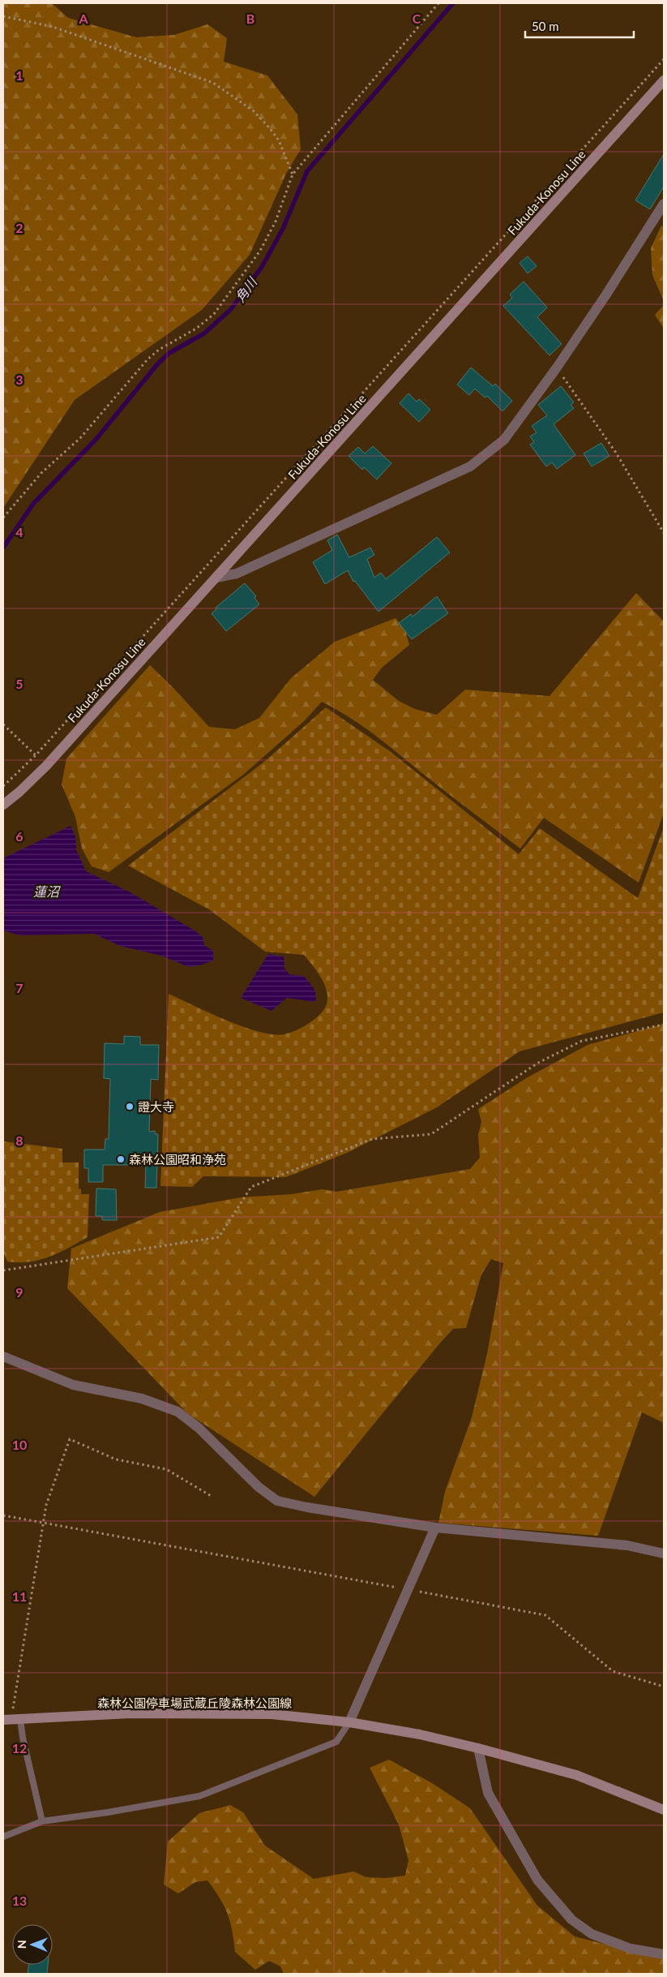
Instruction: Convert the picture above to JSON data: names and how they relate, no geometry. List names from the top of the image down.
{
  "streets": {
    "main road": ["Fukuda-Konosu Line", "森林公園停車場武蔵丘陵森林公園線"]
  },
  "water": ["角川", "蓮沼"],
  "places": ["證大寺", "森林公園昭和浄苑"],
  "scale_bar": "50 m",
  "north": "left",
  "grid": {
    "columns": ["A", "B", "C"],
    "rows": [
      "1",
      "2",
      "3",
      "4",
      "5",
      "6",
      "7",
      "8",
      "9",
      "10",
      "11",
      "12",
      "13"
    ]
  }
}
